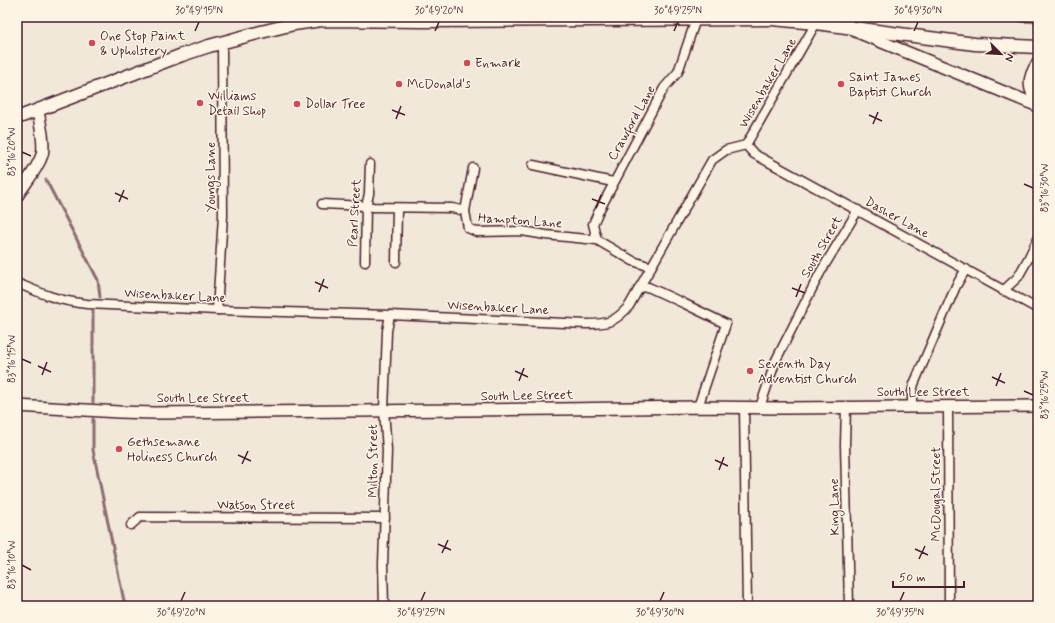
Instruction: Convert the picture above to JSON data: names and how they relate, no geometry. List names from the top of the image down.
{
  "streets": {
    "street": [
      "Wisenbaker Lane",
      "Crawford Lane",
      "Youngs Lane",
      "Pearl Street",
      "Dasher Lane",
      "Hampton Lane",
      "South Street",
      "South Lee Street",
      "Milton Street",
      "McDougal Street",
      "Watson Street",
      "King Lane"
    ]
  },
  "crossings": [
    ["Wisenbaker Lane", "Youngs Lane"],
    ["Wisenbaker Lane", "Dasher Lane"],
    ["Wisenbaker Lane", "Hampton Lane"],
    ["Wisenbaker Lane", "Milton Street"],
    ["Crawford Lane", "Hampton Lane"],
    ["Pearl Street", "Hampton Lane"],
    ["Dasher Lane", "South Street"],
    ["South Street", "South Lee Street"],
    ["South Lee Street", "Milton Street"],
    ["South Lee Street", "McDougal Street"],
    ["South Lee Street", "King Lane"],
    ["Milton Street", "Watson Street"]
  ],
  "places": [
    "One Stop Paint & Upholstery",
    "Enmark",
    "McDonald's",
    "Saint James Baptist Church",
    "Williams Detail Shop",
    "Dollar Tree",
    "Seventh Day Adventist Church",
    "Gethsemane Holiness Church"
  ],
  "scale_bar": "50 m",
  "north": "bottom right",
  "coordinates": [
    "30°49'15\"N",
    "30°49'20\"N",
    "30°49'25\"N",
    "30°49'30\"N",
    "83°16'20\"W",
    "83°16'30\"W",
    "83°16'15\"W",
    "83°16'25\"W",
    "83°16'10\"W",
    "30°49'35\"N"
  ]
}
